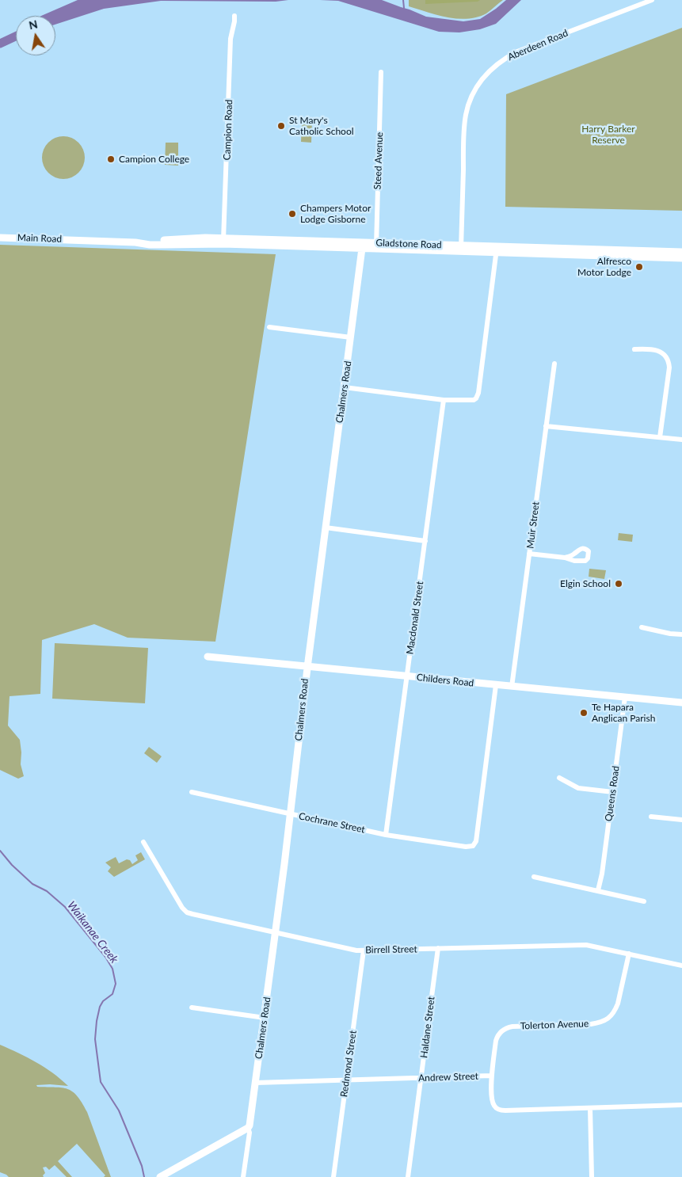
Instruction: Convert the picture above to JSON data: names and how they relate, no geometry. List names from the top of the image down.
{
  "streets": {
    "street": [
      "Aberdeen Road",
      "Campion Road",
      "Steed Avenue",
      "Main Road",
      "Gladstone Road",
      "Chalmers Road",
      "Muir Street",
      "Macdonald Street",
      "Childers Road",
      "Queens Road",
      "Cochrane Street",
      "Birrell Street",
      "Tolerton Avenue",
      "Haldane Street",
      "Redmond Street",
      "Andrew Street"
    ]
  },
  "crossings": [
    ["Aberdeen Road", "Gladstone Road"],
    ["Campion Road", "Gladstone Road"],
    ["Steed Avenue", "Gladstone Road"],
    ["Main Road", "Gladstone Road"],
    ["Gladstone Road", "Chalmers Road"],
    ["Chalmers Road", "Childers Road"],
    ["Chalmers Road", "Cochrane Street"],
    ["Chalmers Road", "Birrell Street"],
    ["Chalmers Road", "Andrew Street"],
    ["Muir Street", "Childers Road"],
    ["Macdonald Street", "Childers Road"],
    ["Macdonald Street", "Cochrane Street"],
    ["Childers Road", "Queens Road"],
    ["Childers Road", "Cochrane Street"],
    ["Birrell Street", "Tolerton Avenue"],
    ["Birrell Street", "Haldane Street"],
    ["Birrell Street", "Redmond Street"],
    ["Tolerton Avenue", "Andrew Street"],
    ["Haldane Street", "Andrew Street"],
    ["Redmond Street", "Andrew Street"]
  ],
  "water": ["Waikanae Creek"],
  "parks": ["Harry Barker Reserve"],
  "places": [
    "St Mary's Catholic School",
    "Campion College",
    "Champers Motor Lodge Gisborne",
    "Alfresco Motor Lodge",
    "Elgin School",
    "Te Hapara Anglican Parish"
  ],
  "north": "top"
}
